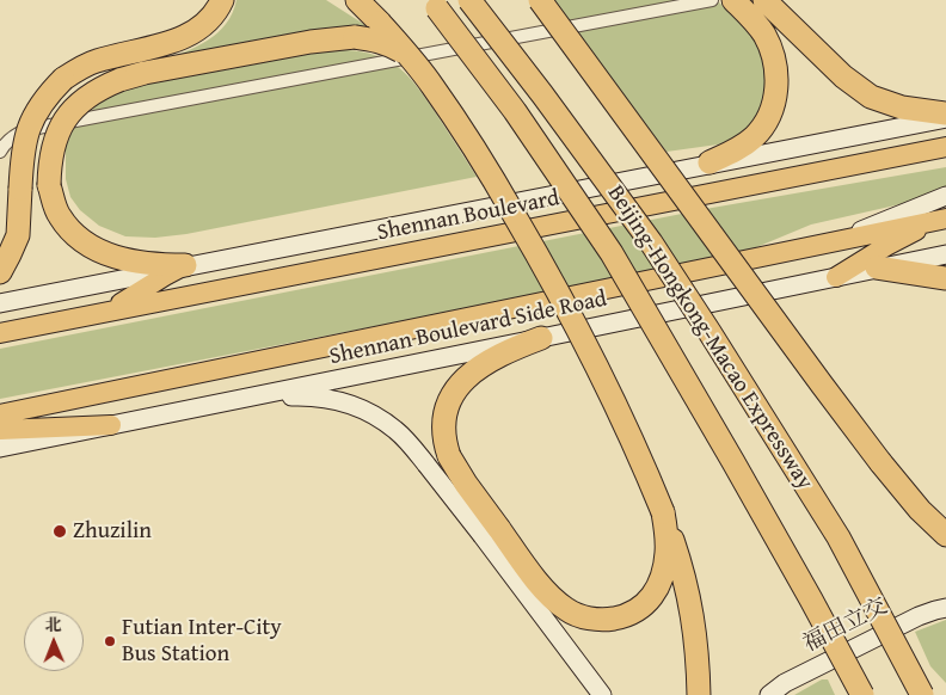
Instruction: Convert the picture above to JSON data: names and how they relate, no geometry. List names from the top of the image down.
{
  "streets": {
    "highway": ["Beijing-Hongkong-Macao Expressway"],
    "main road": ["Shennan Boulevard", "Shennan Boulevard Side Road", "福田立交"]
  },
  "places": ["Zhuzilin", "Futian Inter-City Bus Station"],
  "north": "top"
}
